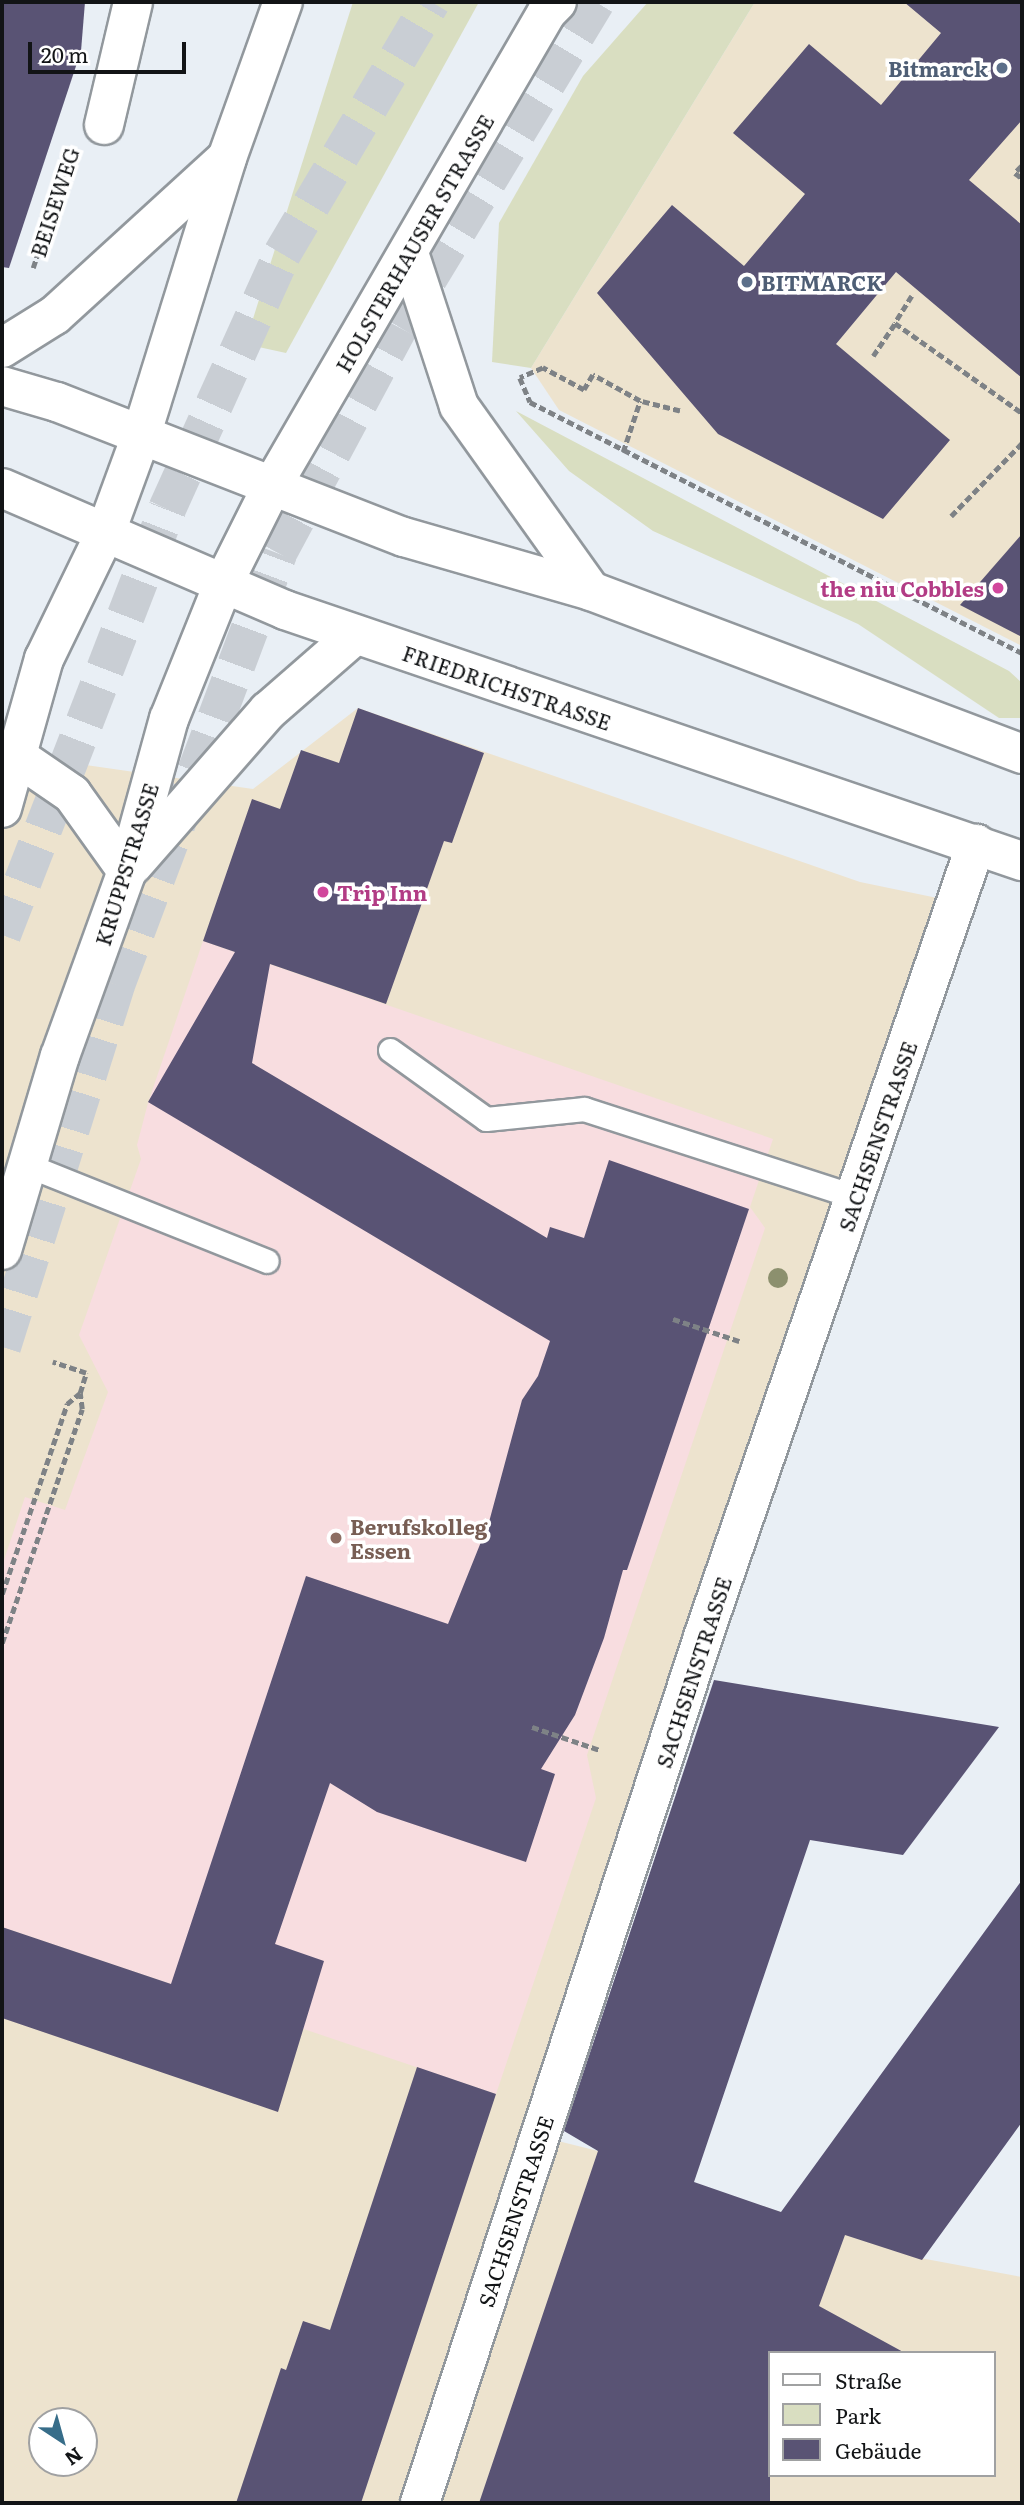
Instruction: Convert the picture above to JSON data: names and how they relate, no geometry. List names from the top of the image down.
{
  "streets": {
    "main road": [
      "HOLSTERHAUSER STRASSE",
      "FRIEDRICHSTRASSE",
      "KRUPPSTRASSE",
      "SACHSENSTRASSE"
    ],
    "path": ["BEISEWEG"]
  },
  "crossings": [
    ["HOLSTERHAUSER STRASSE", "KRUPPSTRASSE"],
    ["FRIEDRICHSTRASSE", "KRUPPSTRASSE"],
    ["FRIEDRICHSTRASSE", "SACHSENSTRASSE"]
  ],
  "places": [
    "Bitmarck",
    "BITMARCK",
    "the niu Cobbles",
    "Trip Inn",
    "Berufskolleg Essen"
  ],
  "legend": ["Straße", "Park", "Gebäude"],
  "scale_bar": "20 m",
  "north": "bottom right"
}
